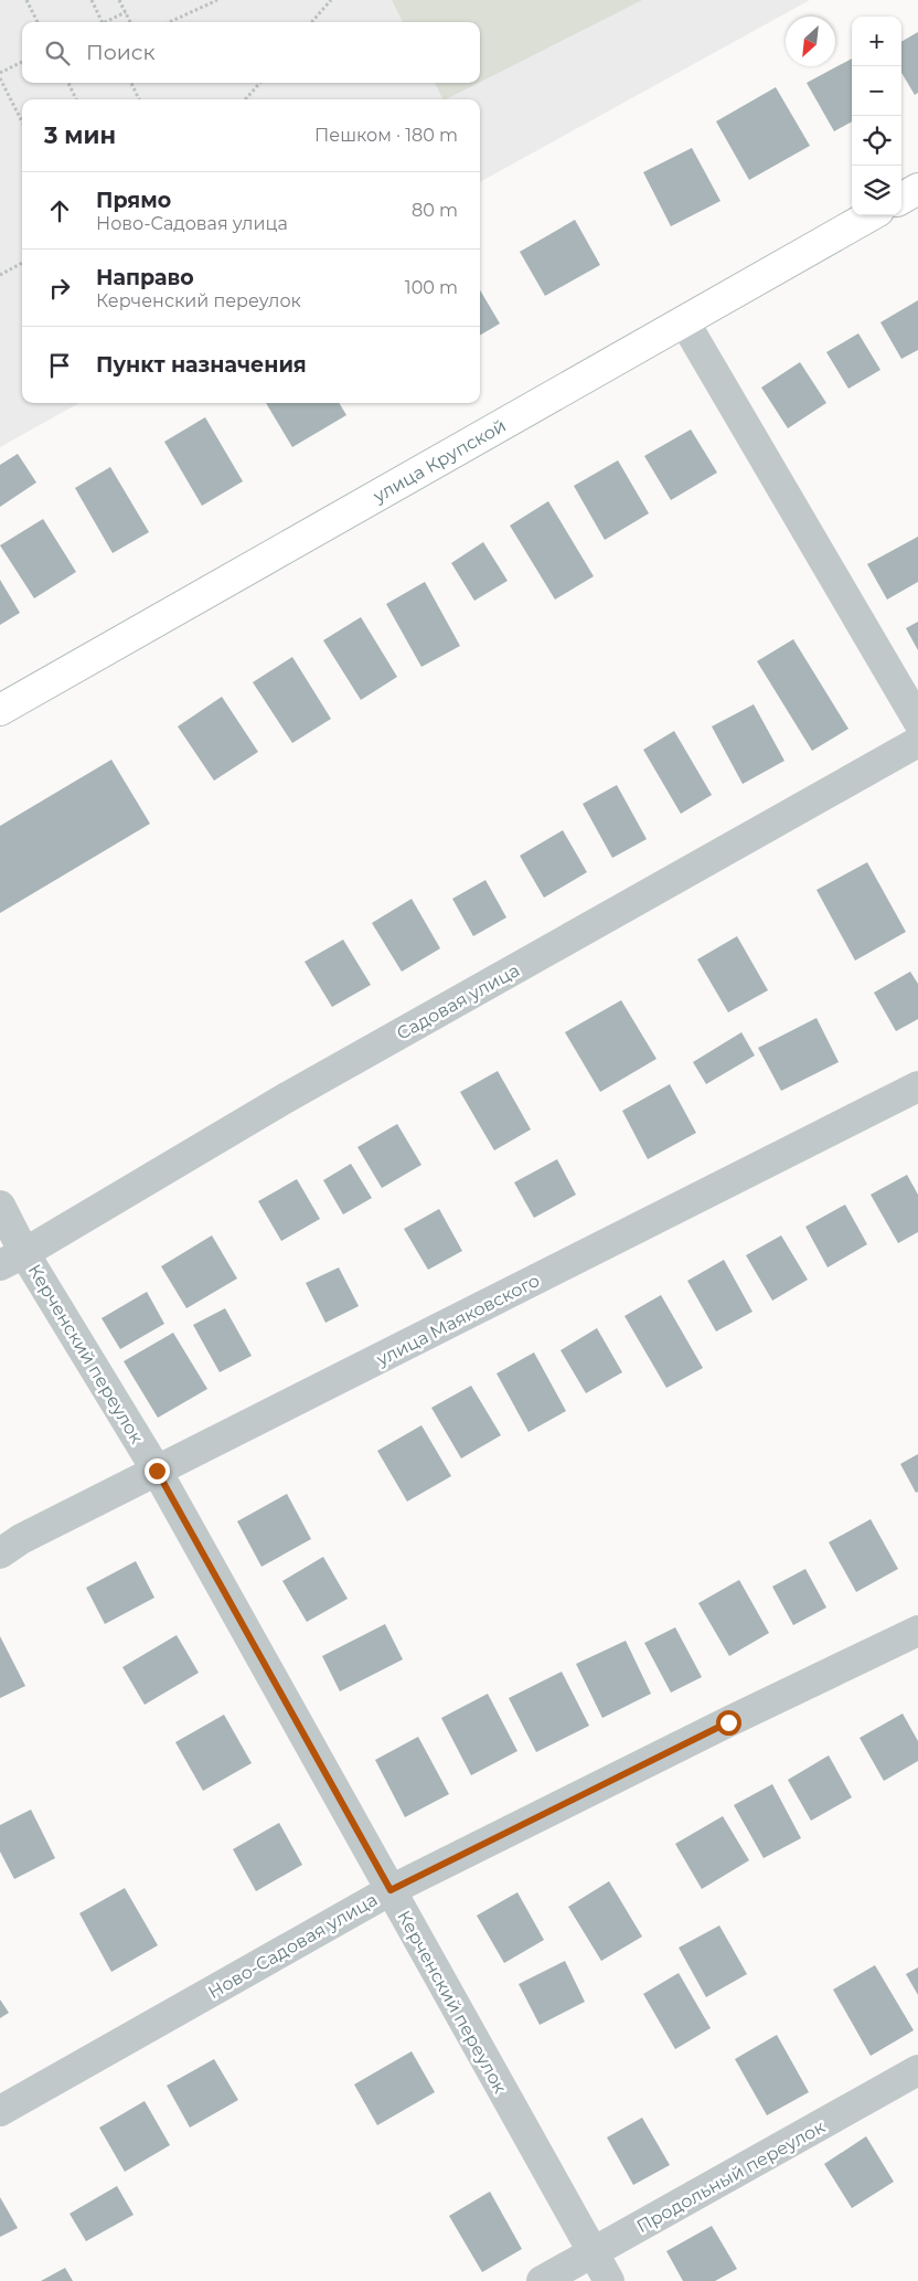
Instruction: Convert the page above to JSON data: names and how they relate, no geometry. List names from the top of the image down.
{
  "streets": {
    "main road": ["улица Крупской"],
    "street": [
      "Садовая улица",
      "улица Маяковского",
      "Керченский переулок",
      "Ново-Садовая улица",
      "Продольный переулок"
    ]
  },
  "crossings": [
    ["Садовая улица", "Керченский переулок"],
    ["улица Маяковского", "Керченский переулок"],
    ["Керченский переулок", "Ново-Садовая улица"],
    ["Керченский переулок", "Продольный переулок"]
  ],
  "north": "bottom left",
  "page": {
    "map_buttons": ["+", "−"],
    "search": "Поиск",
    "heading": ["3 мин", "Пешком · 180 m"],
    "list": [
      ["Прямо", "Ново-Садовая улица", "80 m"],
      ["Направо", "Керченский переулок", "100 m"],
      "Пункт назначения"
    ]
  }
}
